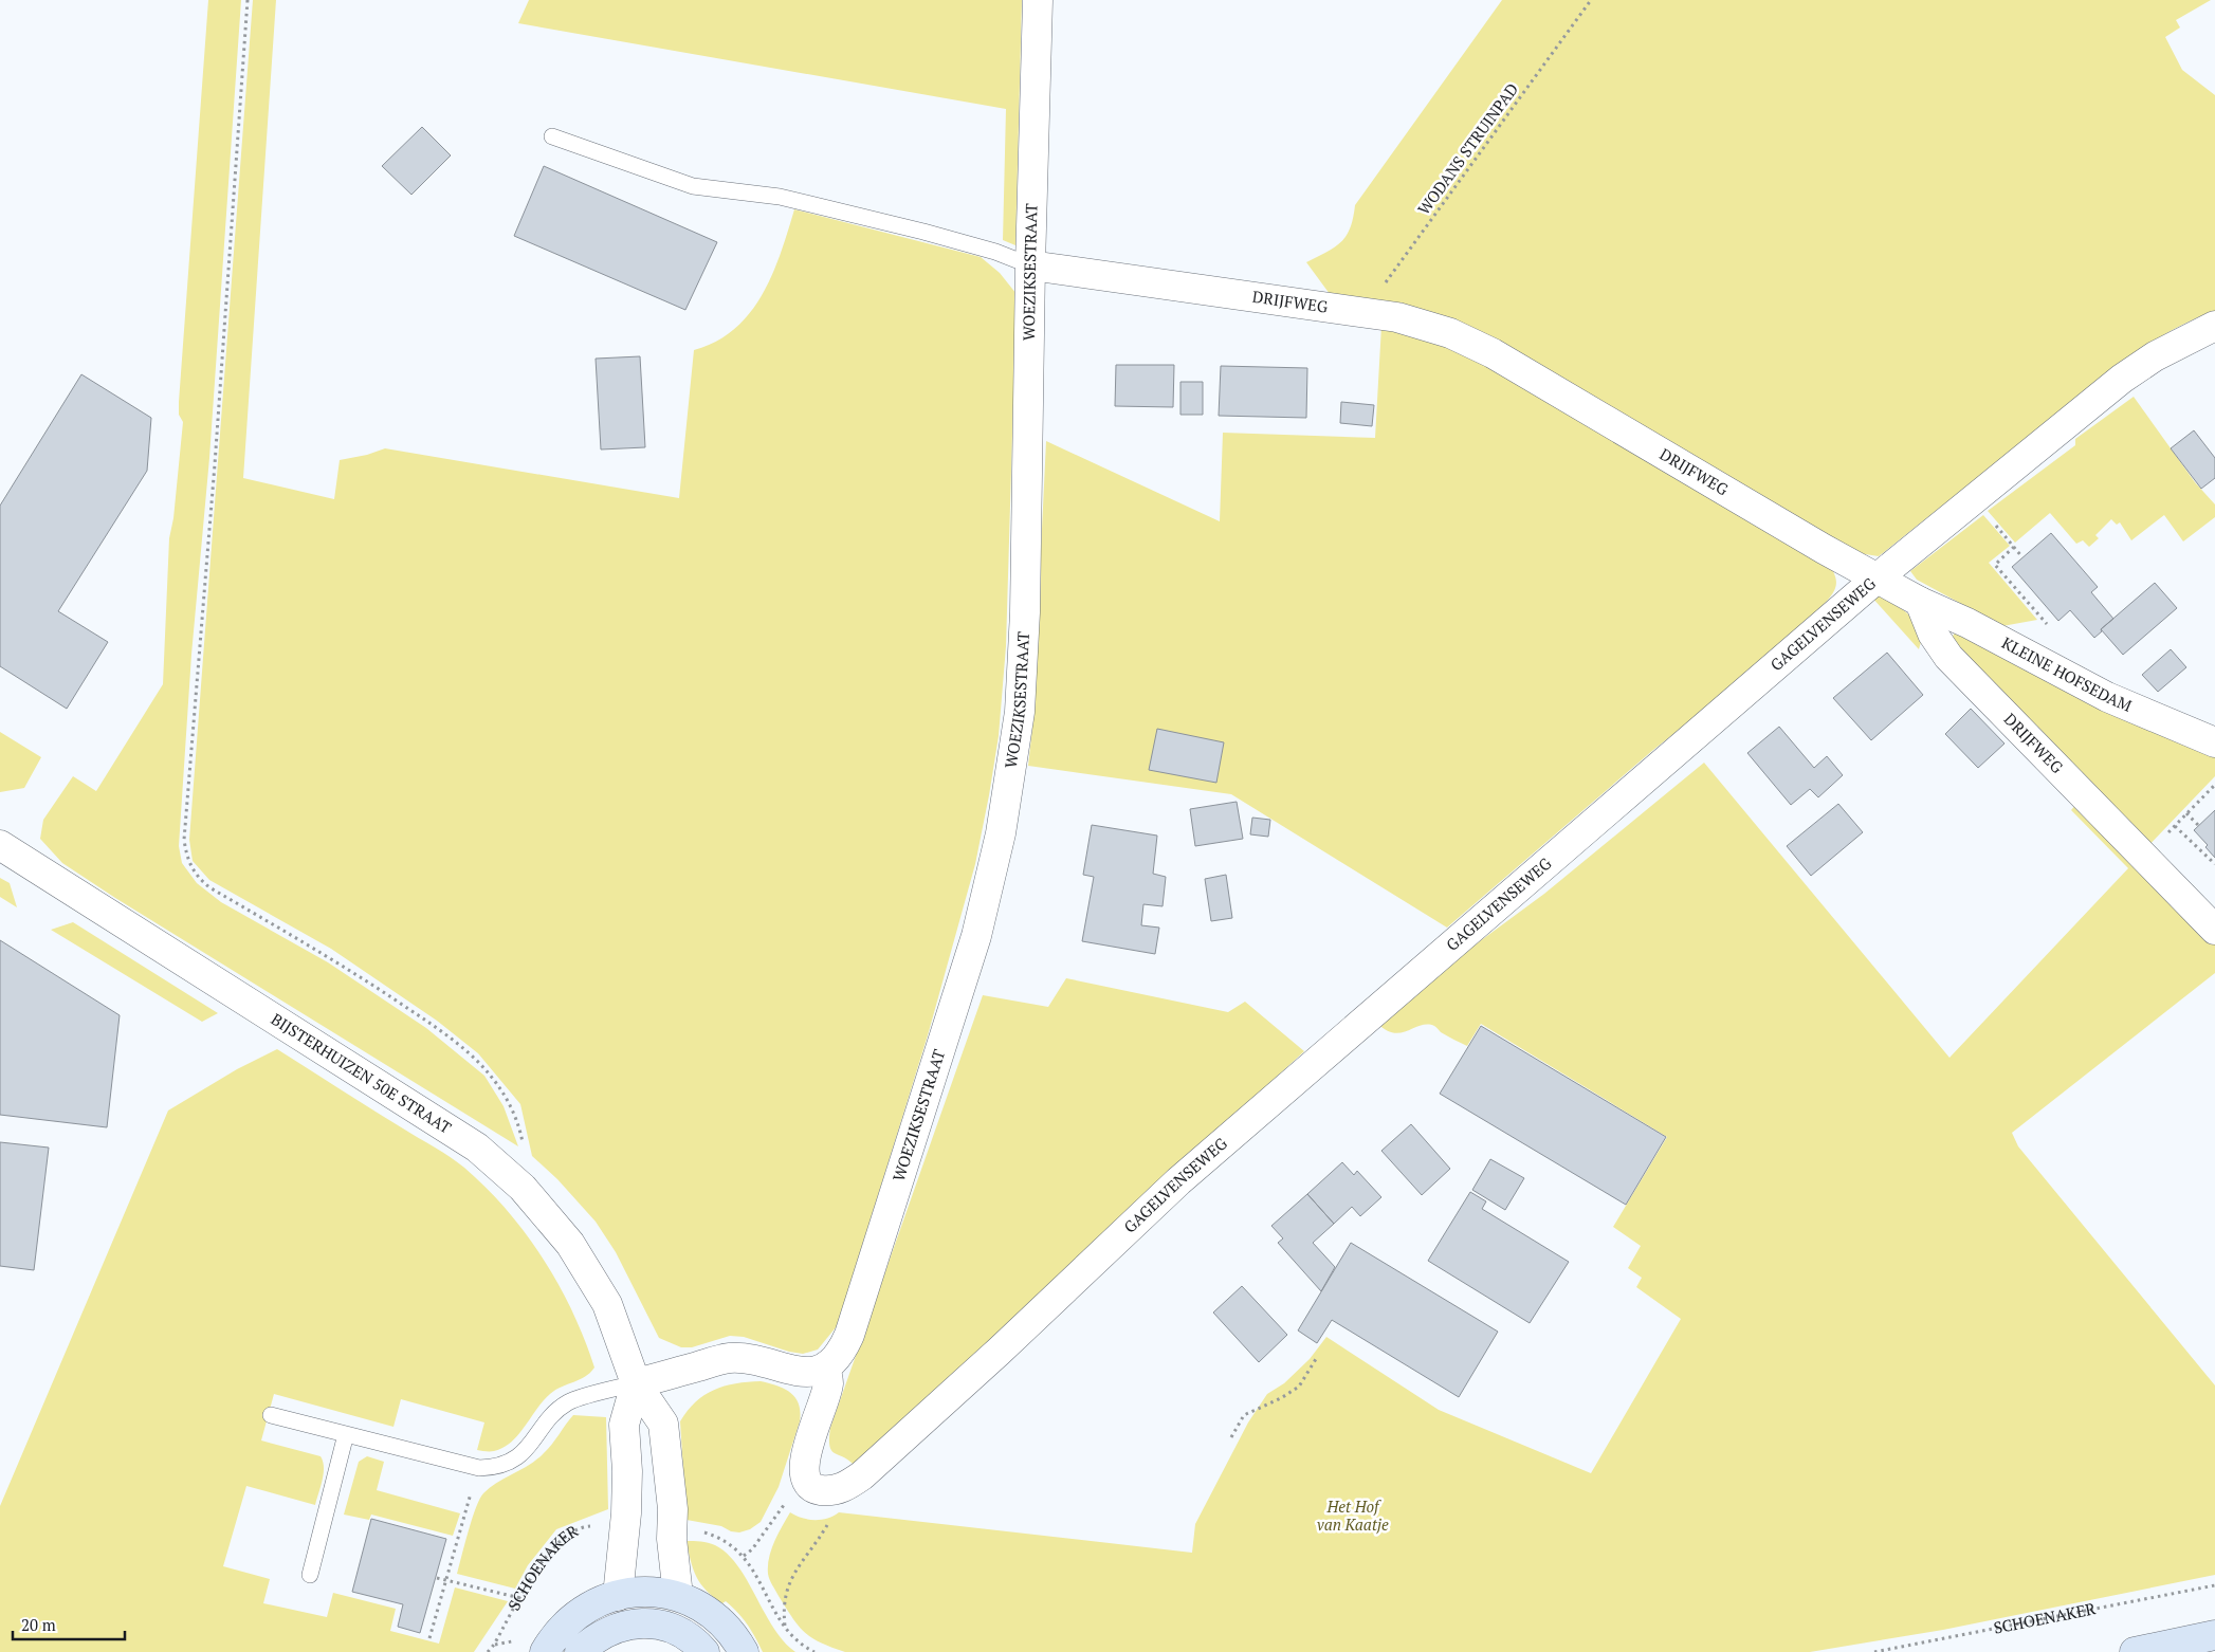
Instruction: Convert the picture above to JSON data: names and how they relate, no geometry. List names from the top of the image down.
{
  "streets": {
    "street": [
      "WOEZIKSESTRAAT",
      "DRIJFWEG",
      "GAGELVENSEWEG",
      "KLEINE HOFSEDAM",
      "BIJSTERHUIZEN 50E STRAAT"
    ],
    "path": ["WODANS STRUINPAD", "SCHOENAKER"]
  },
  "crossings": [
    ["WODANS STRUINPAD", "DRIJFWEG"],
    ["WOEZIKSESTRAAT", "DRIJFWEG"],
    ["DRIJFWEG", "GAGELVENSEWEG"],
    ["DRIJFWEG", "KLEINE HOFSEDAM"]
  ],
  "parks": ["Het Hof van Kaatje"],
  "scale_bar": "20 m"
}
